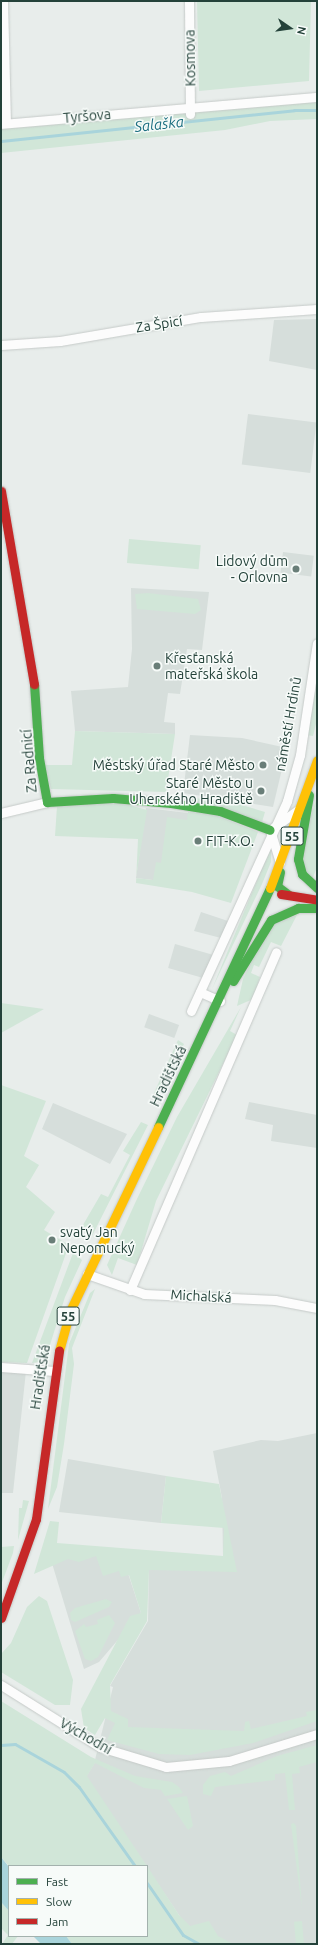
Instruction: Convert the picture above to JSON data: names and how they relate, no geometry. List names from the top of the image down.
{
  "streets": {
    "street": [
      "Kosmova",
      "Tyršova",
      "Za Špicí",
      "náměstí Hrdinů",
      "Za Radnicí",
      "55",
      "Hradišťská",
      "Michalská",
      "Východní"
    ]
  },
  "crossings": [
    ["Kosmova", "Tyršova"],
    ["náměstí Hrdinů", "Za Radnicí"],
    ["55", "Hradišťská"],
    ["Hradišťská", "Michalská"]
  ],
  "water": ["Salaška"],
  "places": [
    "Lidový dům - Orlovna",
    "Křesťanská mateřská škola",
    "Městský úřad Staré Město",
    "Staré Město u Uherského Hradiště",
    "FIT-K.O.",
    "svatý Jan Nepomucký"
  ],
  "legend": ["Fast", "Slow", "Jam"],
  "north": "right"
}
